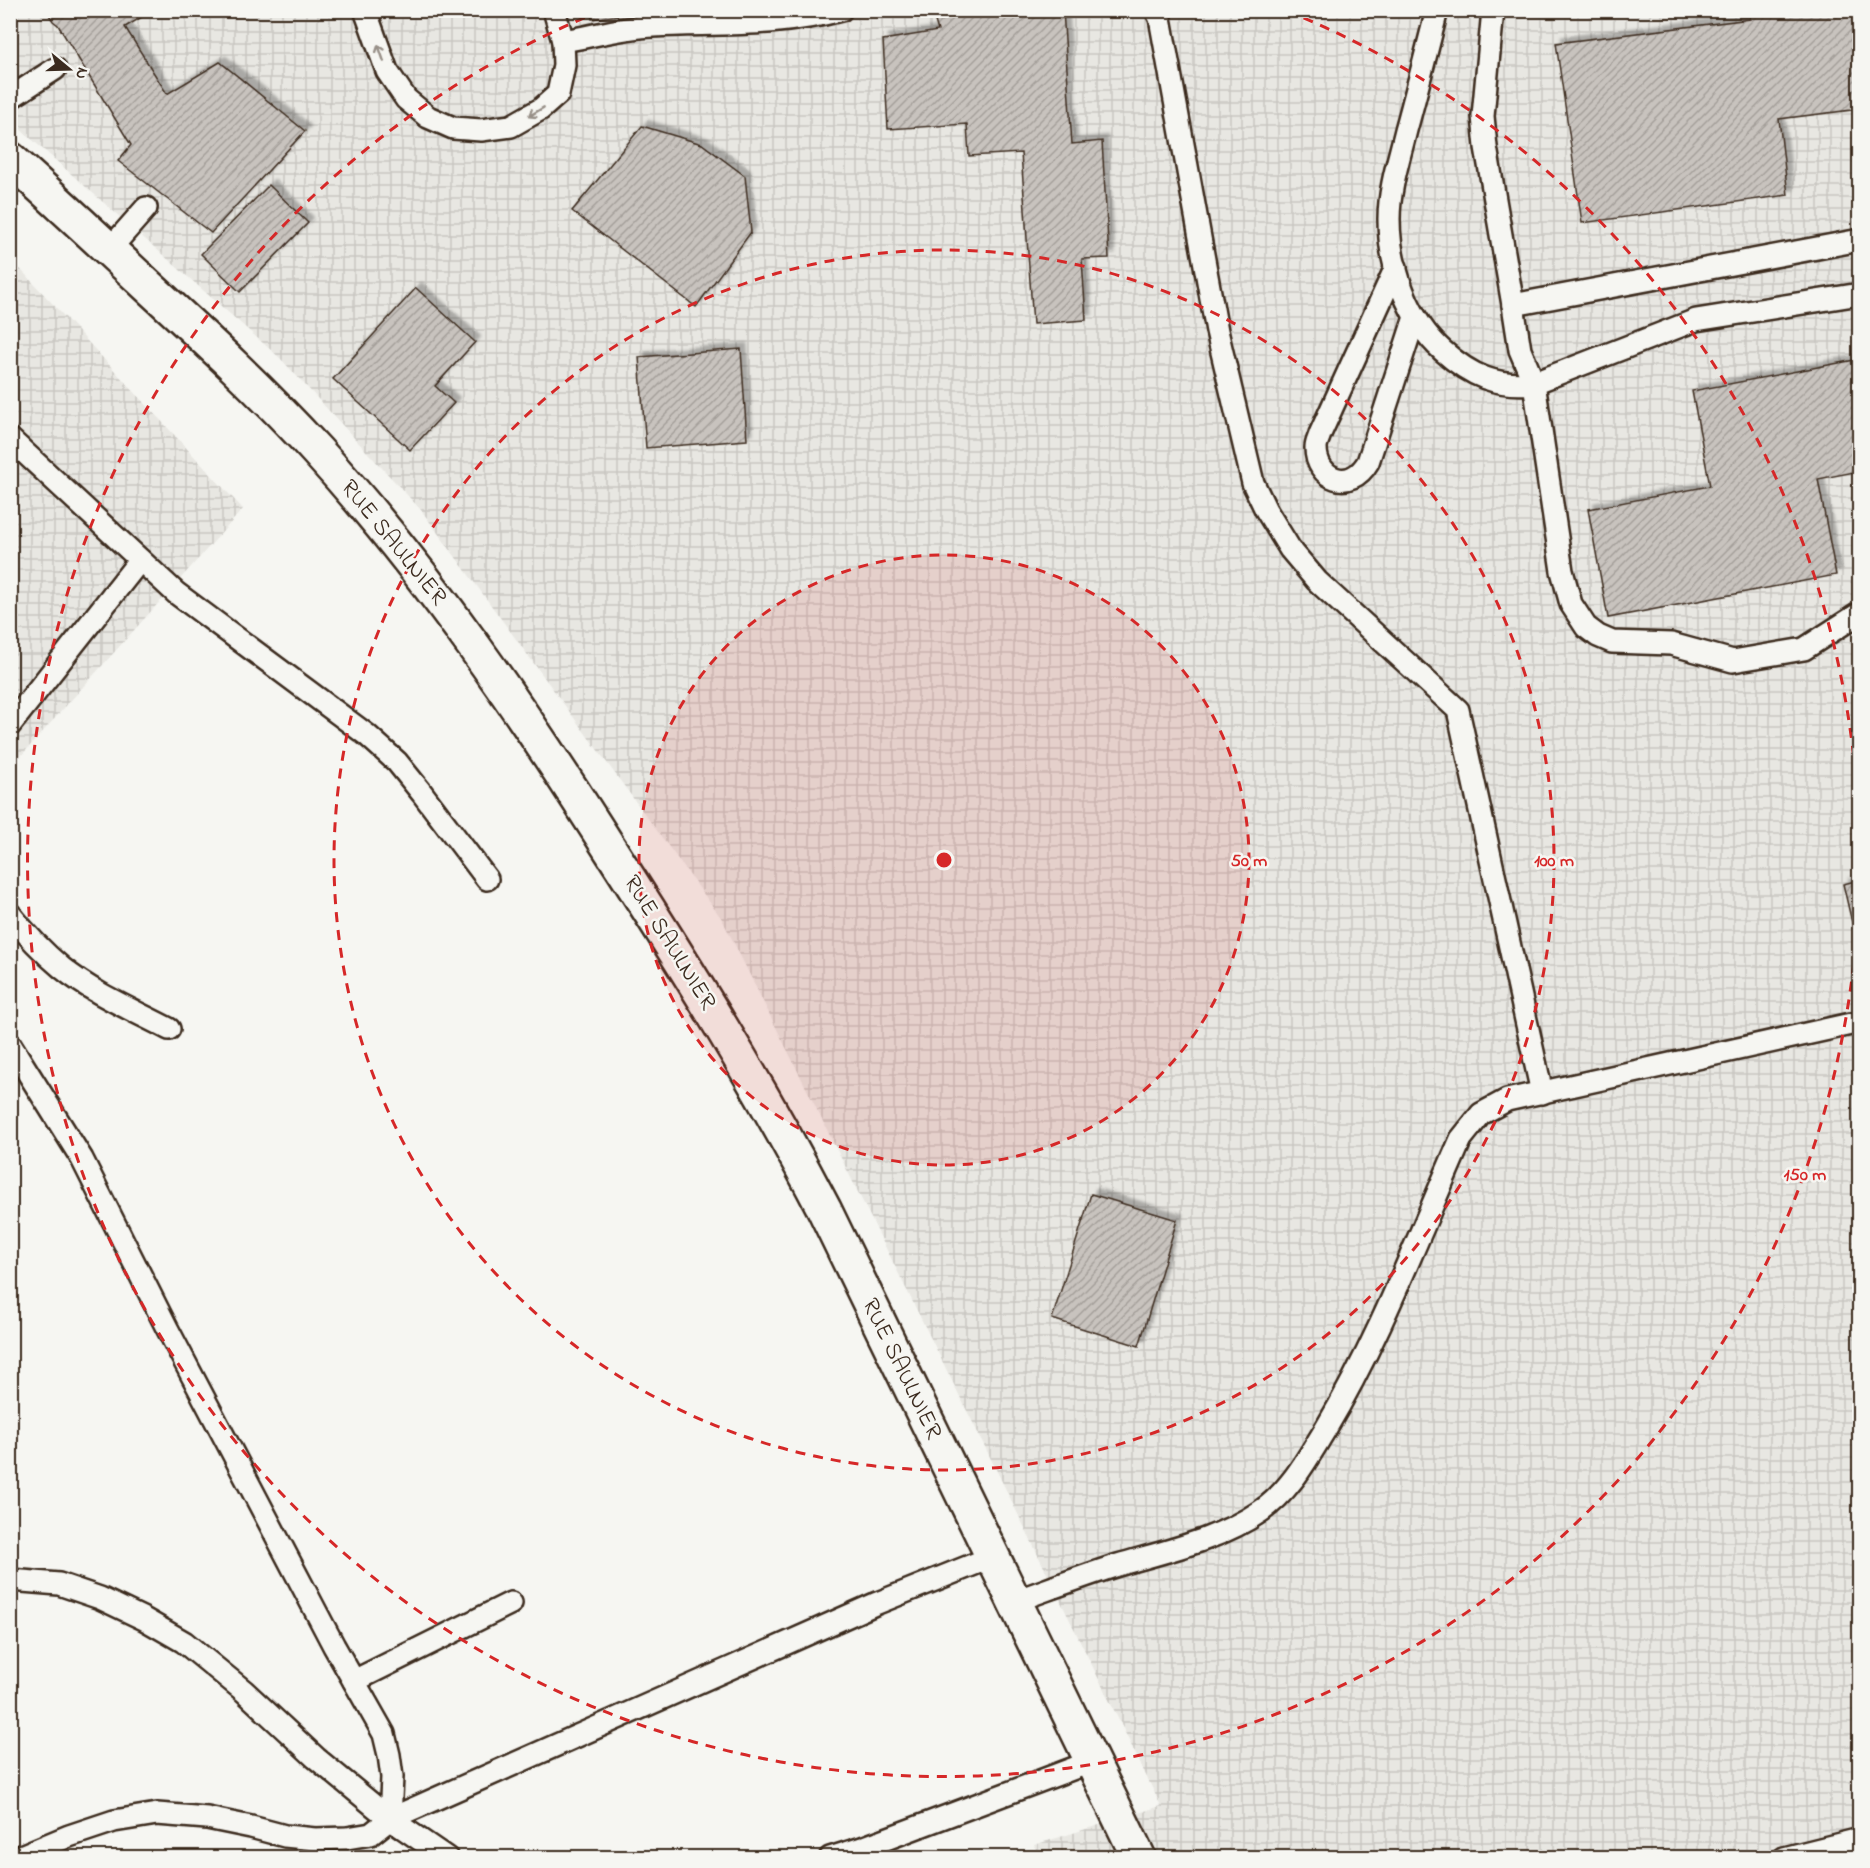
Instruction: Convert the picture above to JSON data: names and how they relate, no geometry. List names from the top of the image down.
{
  "streets": {
    "street": ["RUE SAULNIER"]
  },
  "north": "right",
  "rings": ["50 m", "100 m", "150 m"]
}
